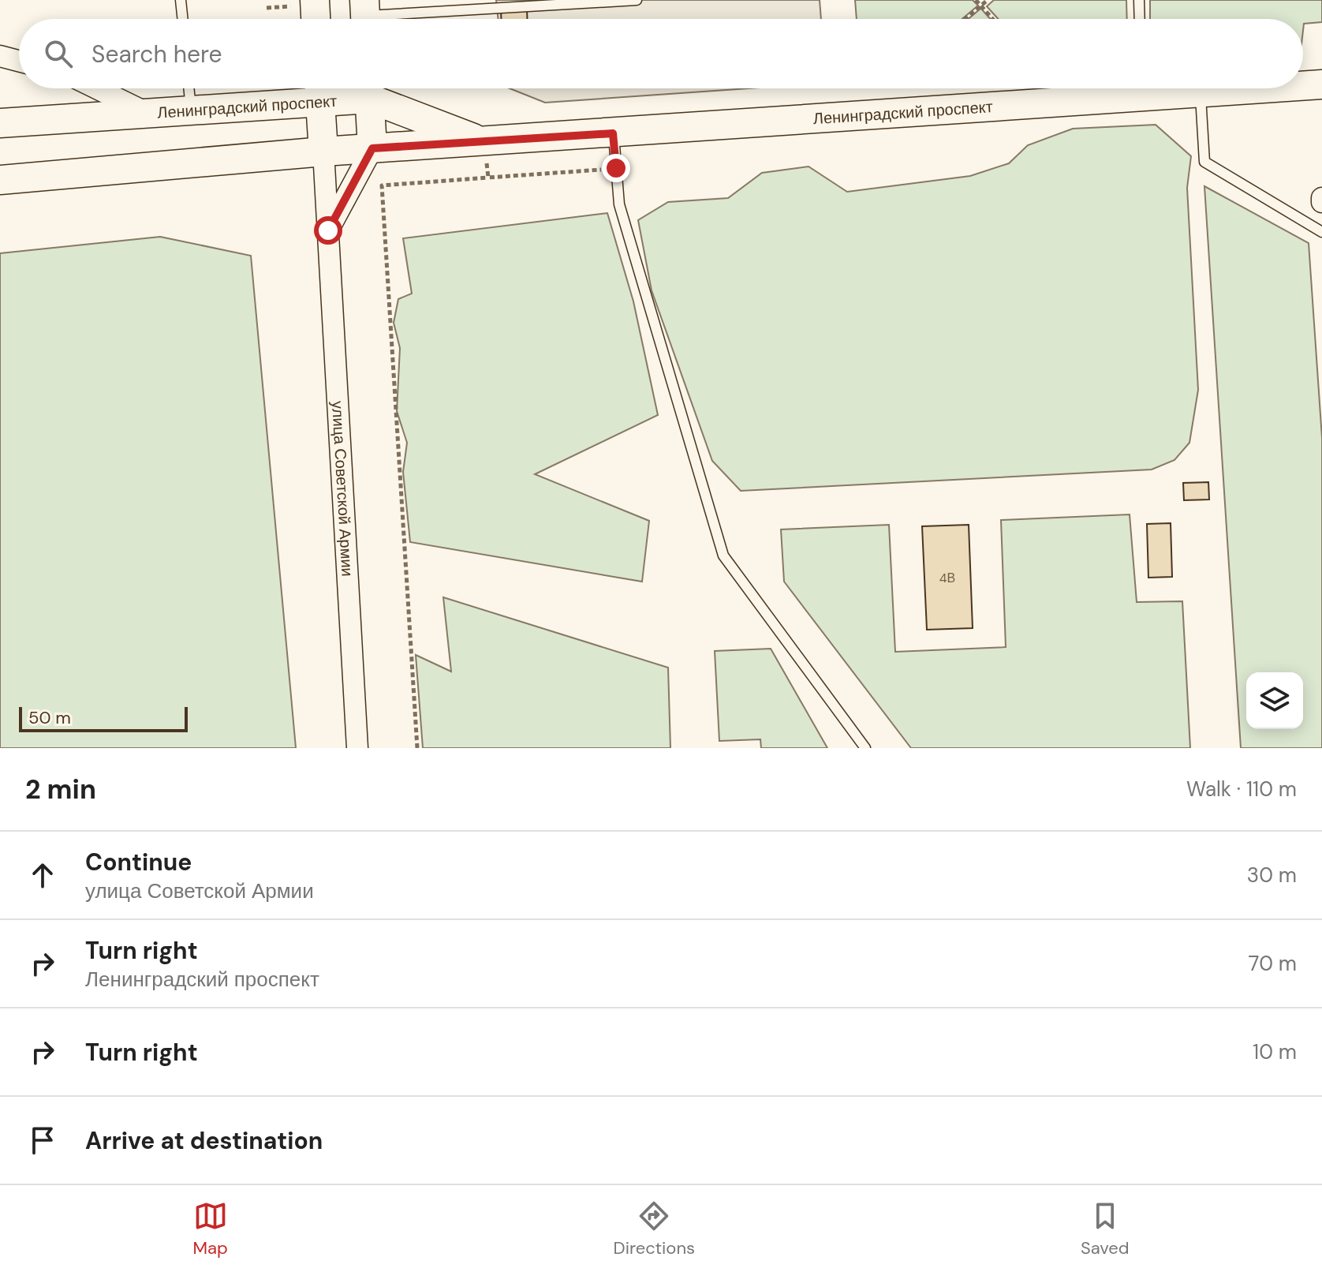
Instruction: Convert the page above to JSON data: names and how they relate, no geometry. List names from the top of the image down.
{
  "streets": {
    "main road": ["Ленинградский проспект", "улица Советской Армии"]
  },
  "crossings": [
    ["Ленинградский проспект", "улица Советской Армии"]
  ],
  "house_numbers": ["4В"],
  "scale_bar": "50 m",
  "page": {
    "search": "Search here",
    "scale": "50 m",
    "heading": ["2 min", "Walk · 110 m"],
    "list": [
      ["Continue", "улица Советской Армии", "30 m"],
      ["Turn right", "Ленинградский проспект", "70 m"],
      ["Turn right", "10 m"],
      "Arrive at destination"
    ],
    "nav": ["Map", "Directions", "Saved"]
  }
}
